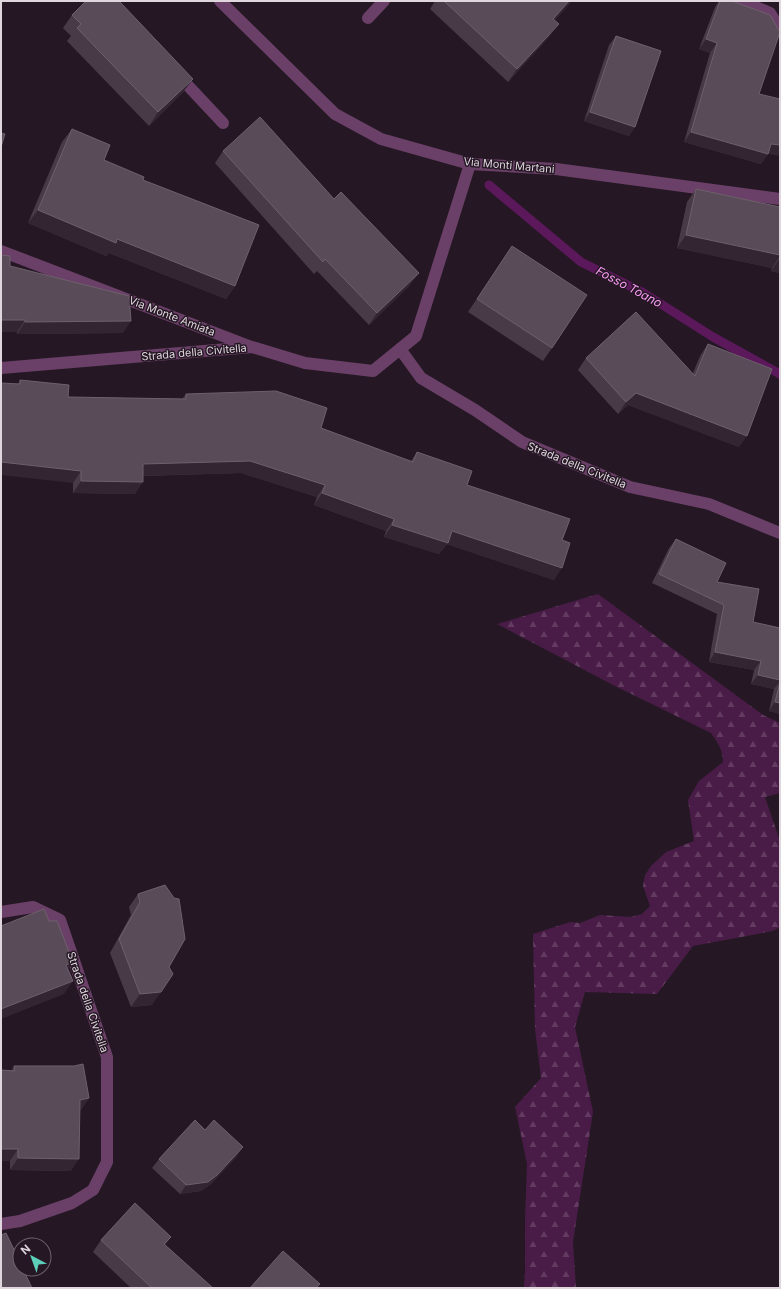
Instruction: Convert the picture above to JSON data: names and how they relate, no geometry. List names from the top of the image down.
{
  "streets": {
    "street": ["Via Monti Martani", "Via Monte Amiata", "Strada della Civitella"]
  },
  "crossings": [
    ["Via Monti Martani", "Strada della Civitella"],
    ["Via Monte Amiata", "Strada della Civitella"]
  ],
  "water": ["Fosso Toano"],
  "north": "top left"
}
